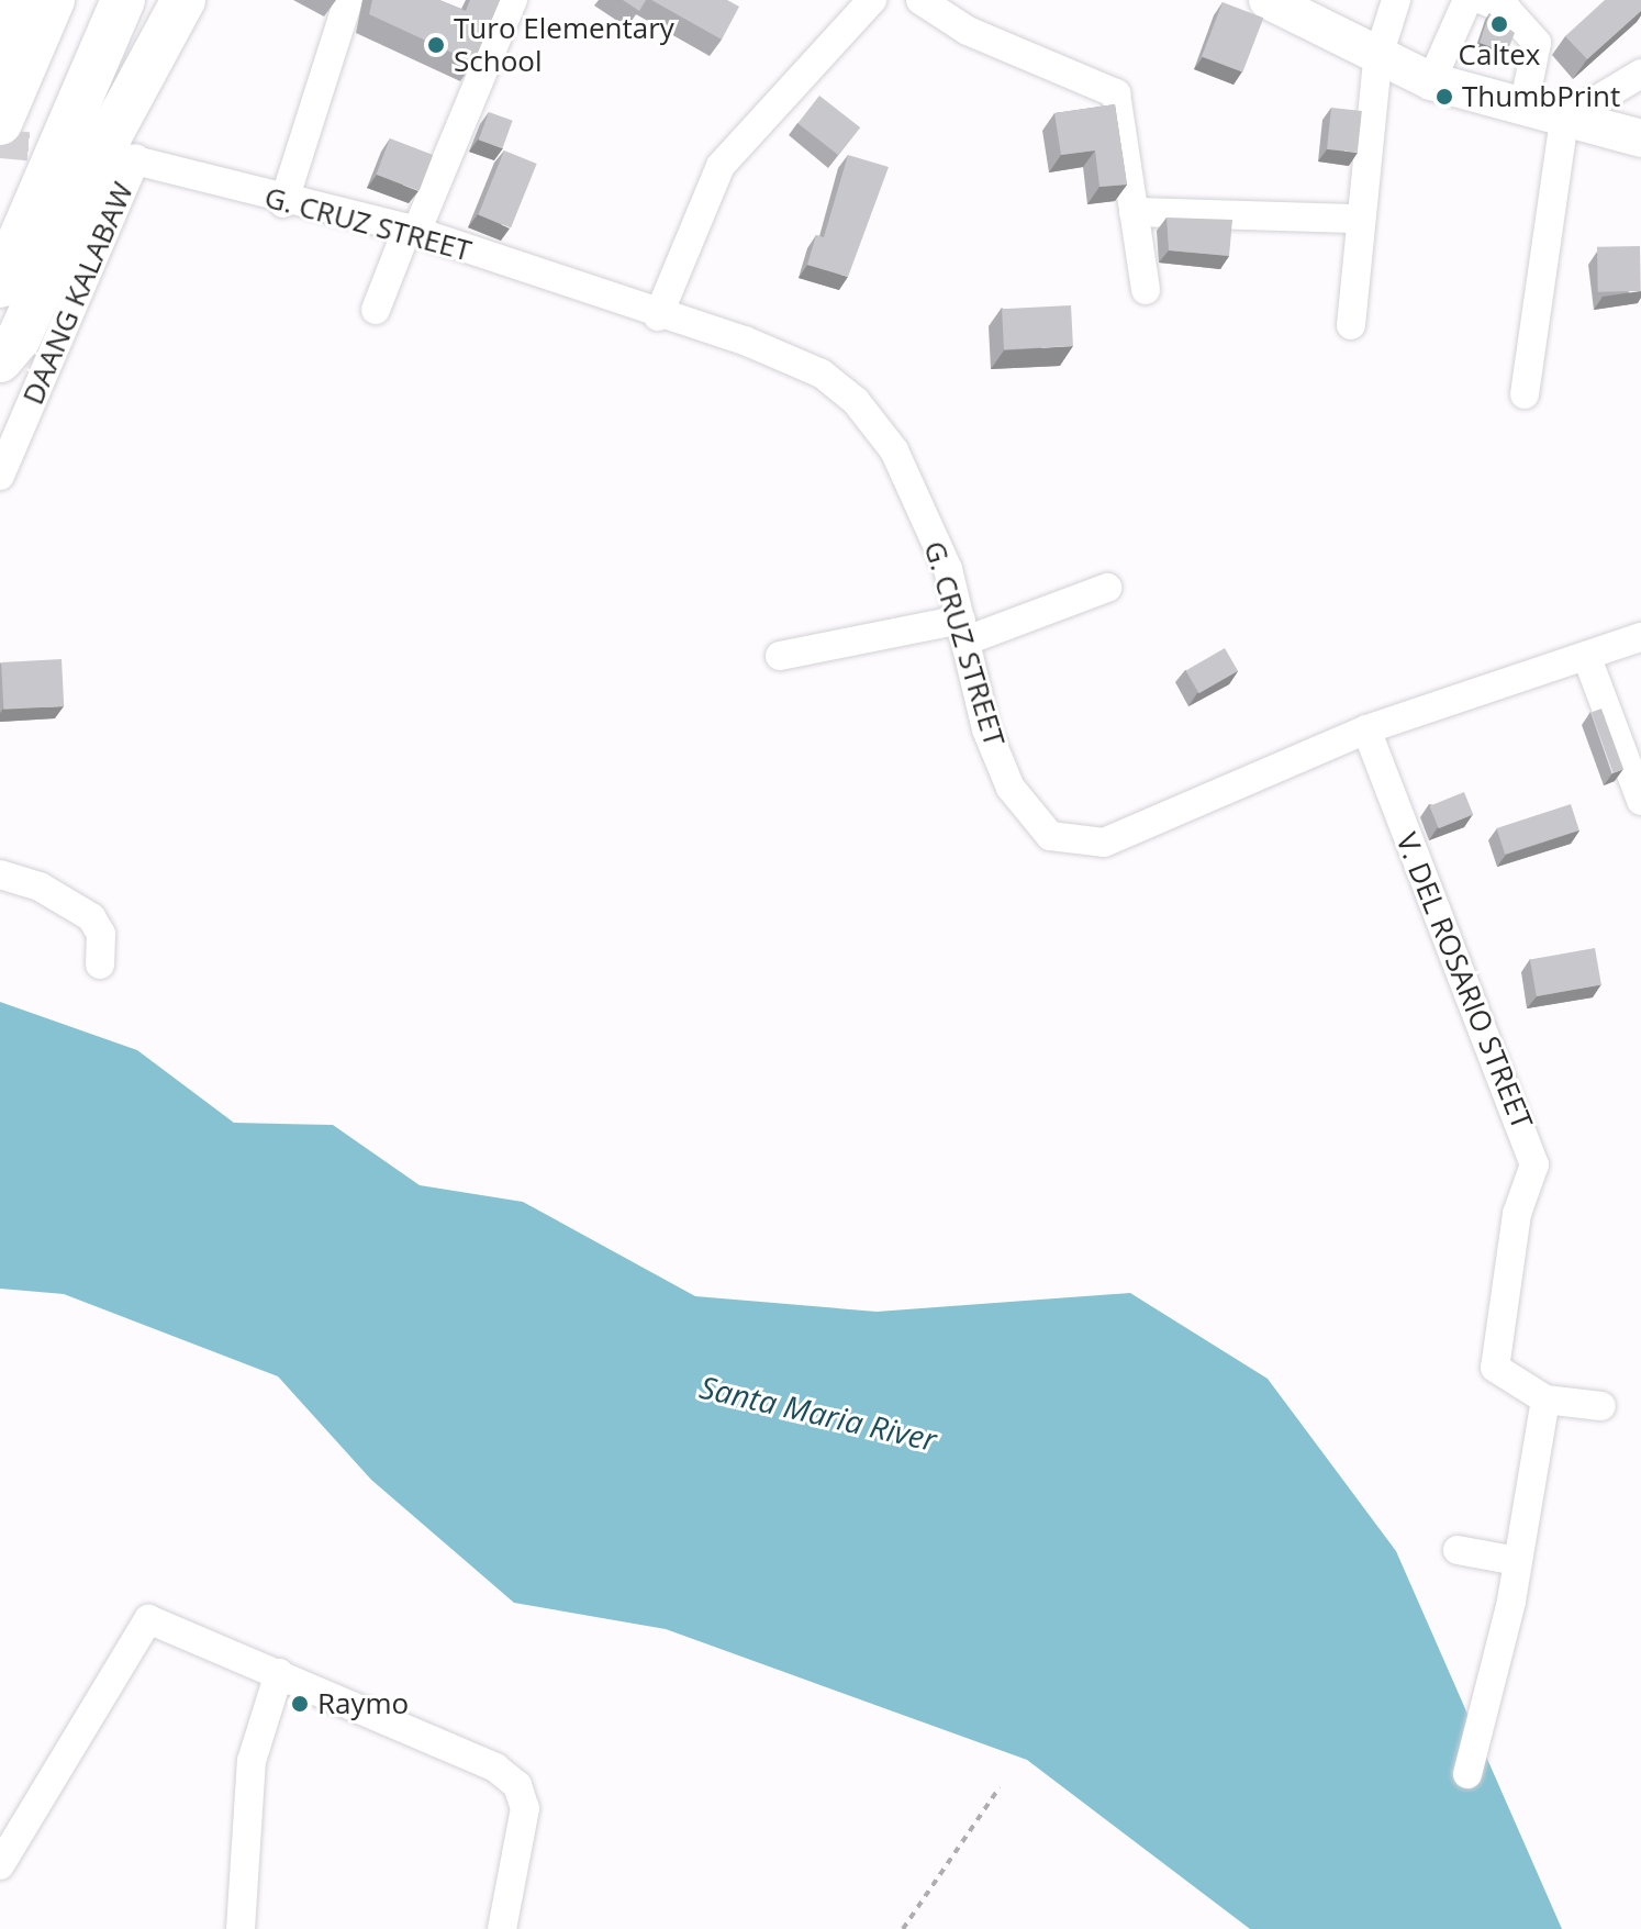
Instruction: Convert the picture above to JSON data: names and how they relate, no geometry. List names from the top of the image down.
{
  "streets": {
    "street": ["G. CRUZ STREET", "DAANG KALABAW", "V. DEL ROSARIO STREET"]
  },
  "crossings": [
    ["G. CRUZ STREET", "DAANG KALABAW"],
    ["G. CRUZ STREET", "V. DEL ROSARIO STREET"]
  ],
  "water": ["Santa Maria River"],
  "places": [
    "Caltex",
    "Turo Elementary School",
    "ThumbPrint",
    "Raymo"
  ]
}
